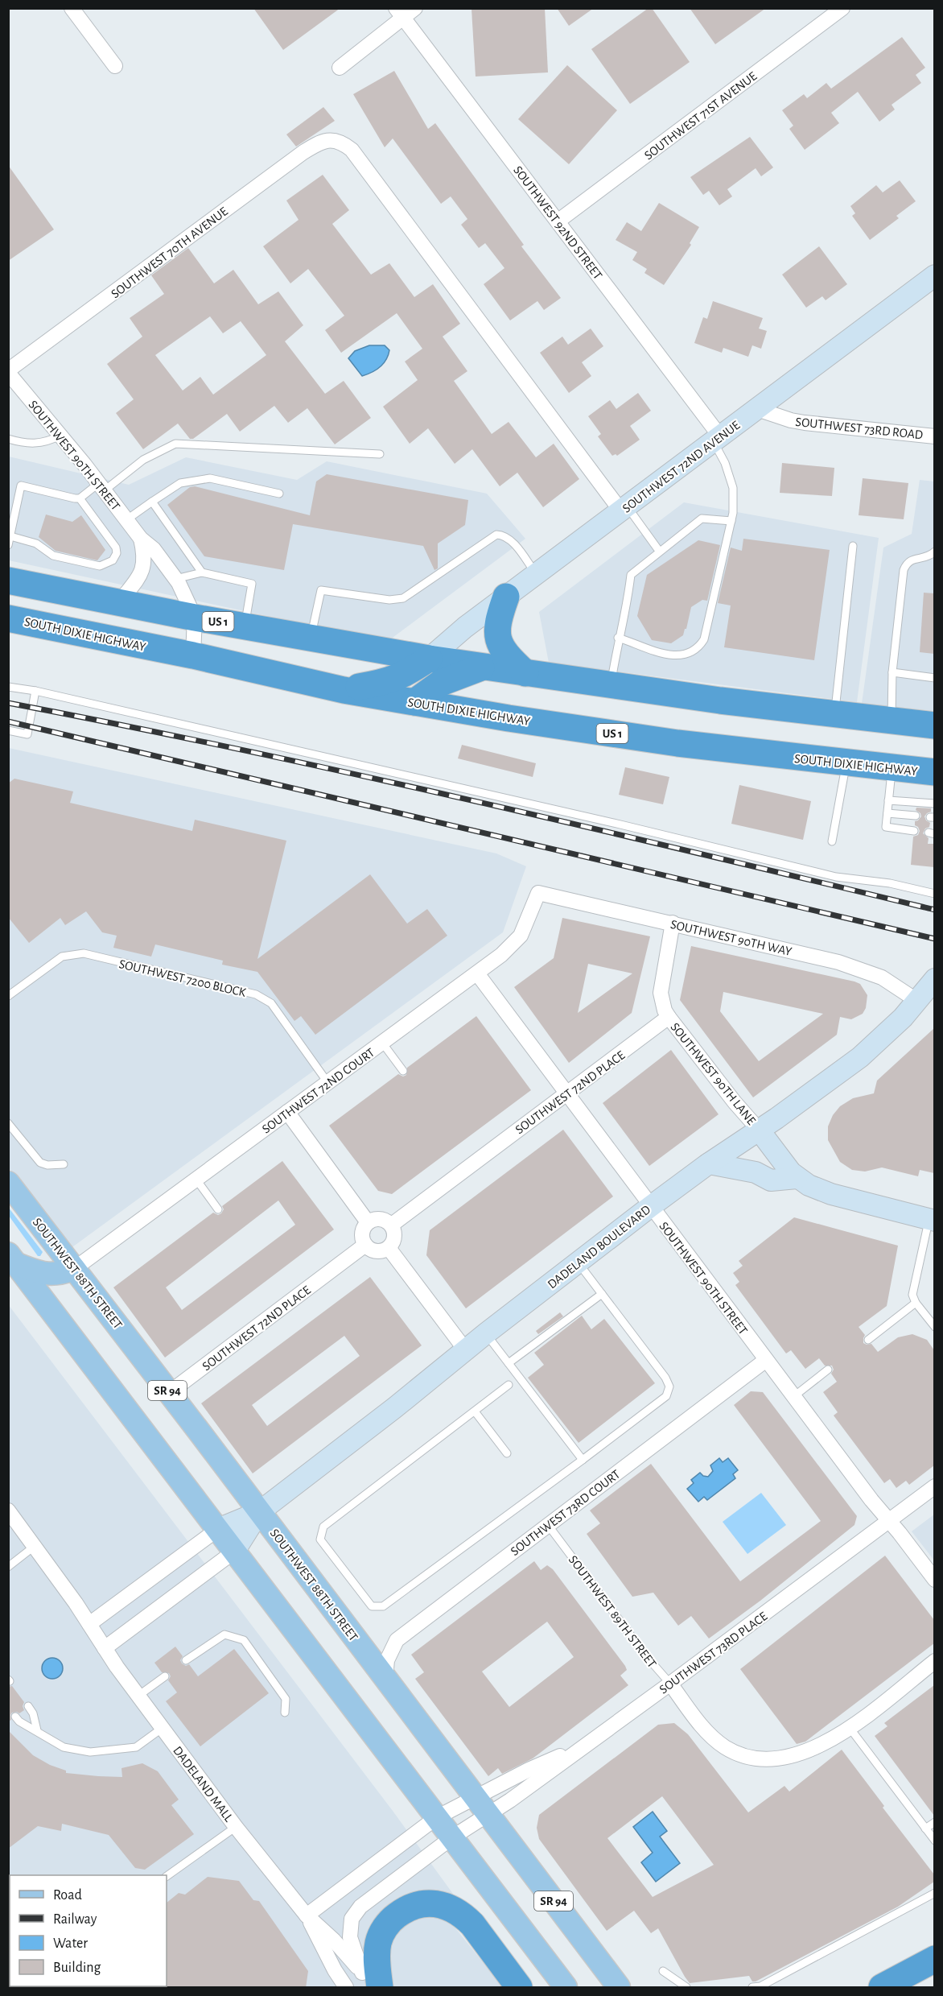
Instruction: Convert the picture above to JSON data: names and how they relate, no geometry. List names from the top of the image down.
{
  "streets": {
    "highway": ["US 1", "SOUTH DIXIE HIGHWAY"],
    "main road": ["SOUTHWEST 88TH STREET", "SR 94"],
    "street": [
      "SOUTHWEST 71ST AVENUE",
      "SOUTHWEST 92ND STREET",
      "SOUTHWEST 70TH AVENUE",
      "SOUTHWEST 73RD ROAD",
      "SOUTHWEST 90TH STREET",
      "SOUTHWEST 72ND AVENUE",
      "SOUTHWEST 90TH WAY",
      "SOUTHWEST 90TH LANE",
      "SOUTHWEST 72ND COURT",
      "SOUTHWEST 72ND PLACE",
      "DADELAND BOULEVARD",
      "SOUTHWEST 73RD COURT",
      "SOUTHWEST 89TH STREET",
      "SOUTHWEST 73RD PLACE",
      "DADELAND MALL"
    ],
    "lane": ["SOUTHWEST 7200 BLOCK"]
  },
  "crossings": [
    ["SOUTHWEST 71ST AVENUE", "SOUTHWEST 92ND STREET"],
    ["SOUTHWEST 92ND STREET", "SOUTHWEST 72ND AVENUE"],
    ["SOUTHWEST 70TH AVENUE", "SOUTHWEST 90TH STREET"],
    ["SOUTHWEST 70TH AVENUE", "SOUTHWEST 72ND AVENUE"],
    ["SOUTHWEST 73RD ROAD", "SOUTHWEST 72ND AVENUE"],
    ["SOUTHWEST 90TH STREET", "US 1"],
    ["SOUTHWEST 90TH STREET", "SOUTH DIXIE HIGHWAY"],
    ["SOUTHWEST 90TH STREET", "SOUTHWEST 72ND COURT"],
    ["SOUTHWEST 90TH STREET", "SOUTHWEST 72ND PLACE"],
    ["SOUTHWEST 90TH STREET", "DADELAND BOULEVARD"],
    ["SOUTHWEST 90TH STREET", "SOUTHWEST 73RD COURT"],
    ["SOUTHWEST 90TH STREET", "SOUTHWEST 73RD PLACE"],
    ["SOUTHWEST 72ND AVENUE", "US 1"],
    ["SOUTHWEST 90TH WAY", "SOUTHWEST 72ND COURT"],
    ["SOUTHWEST 90TH WAY", "DADELAND BOULEVARD"],
    ["SOUTHWEST 7200 BLOCK", "SOUTHWEST 72ND COURT"],
    ["SOUTHWEST 90TH LANE", "SOUTHWEST 72ND PLACE"],
    ["SOUTHWEST 90TH LANE", "DADELAND BOULEVARD"],
    ["SOUTHWEST 72ND COURT", "SOUTHWEST 88TH STREET"],
    ["SOUTHWEST 72ND PLACE", "SOUTHWEST 88TH STREET"],
    ["DADELAND BOULEVARD", "SOUTHWEST 88TH STREET"],
    ["SOUTHWEST 88TH STREET", "SOUTHWEST 73RD COURT"],
    ["SOUTHWEST 88TH STREET", "SOUTHWEST 73RD PLACE"],
    ["SOUTHWEST 73RD COURT", "SOUTHWEST 89TH STREET"],
    ["SOUTHWEST 89TH STREET", "SOUTHWEST 73RD PLACE"]
  ],
  "legend": [
    "Road",
    "Railway",
    "Water",
    "Building"
  ]
}
